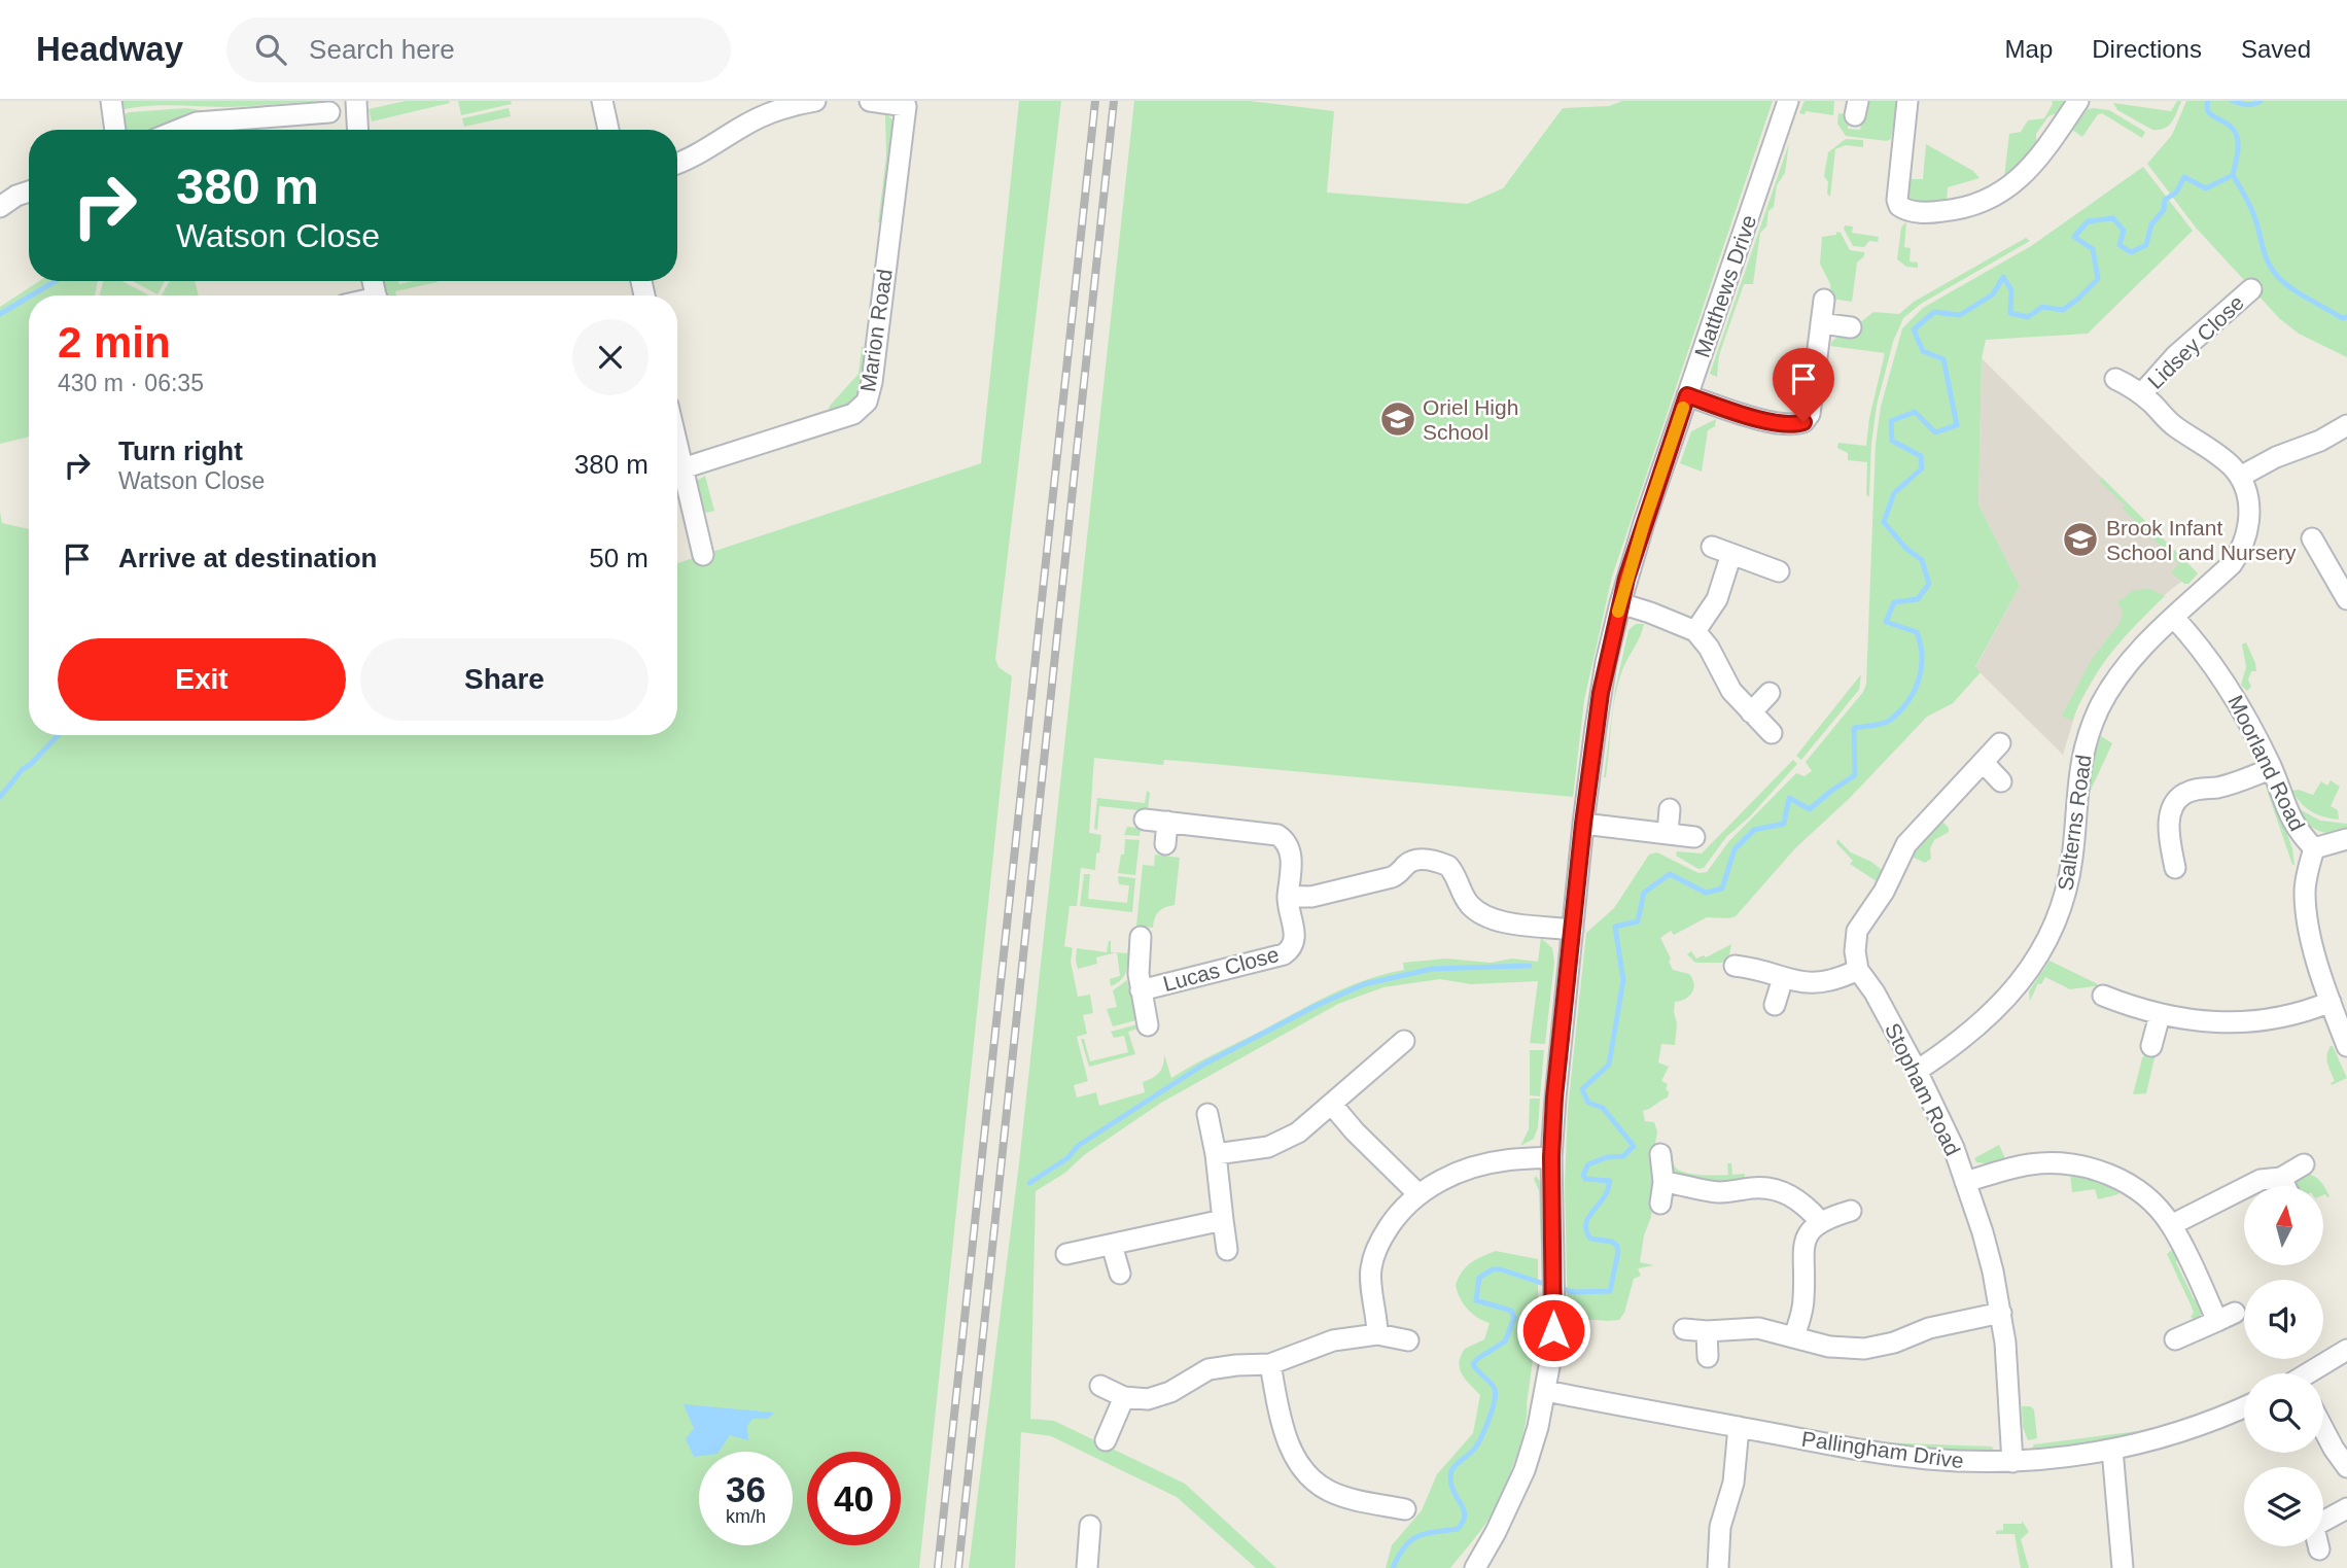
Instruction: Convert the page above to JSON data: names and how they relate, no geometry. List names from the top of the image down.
{
  "streets": {
    "street": [
      "Matthews Drive",
      "Marion Road",
      "Lidsey Close",
      "Moorland Road",
      "Salterns Road",
      "Lucas Close",
      "Stopham Road",
      "Pallingham Drive"
    ]
  },
  "crossings": [
    ["Matthews Drive", "Pallingham Drive"],
    ["Moorland Road", "Salterns Road"],
    ["Salterns Road", "Stopham Road"],
    ["Stopham Road", "Pallingham Drive"]
  ],
  "places": {
    "school or university": ["Oriel High School", "Brook Infant School and Nursery"]
  },
  "north": "top",
  "page": {
    "header": "Headway",
    "search": "Search here",
    "nav": ["Map", "Directions", "Saved"],
    "turn": ["380 m", "Watson Close"],
    "heading": ["2 min", "430 m · 06:35"],
    "list": [
      {
        "name": "Turn right",
        "note": "Watson Close",
        "value": "380 m"
      },
      {
        "name": "Arrive at destination",
        "value": "50 m"
      }
    ],
    "buttons": ["Exit", "Share"],
    "speed": "36 km/h",
    "limit": "40"
  }
}
